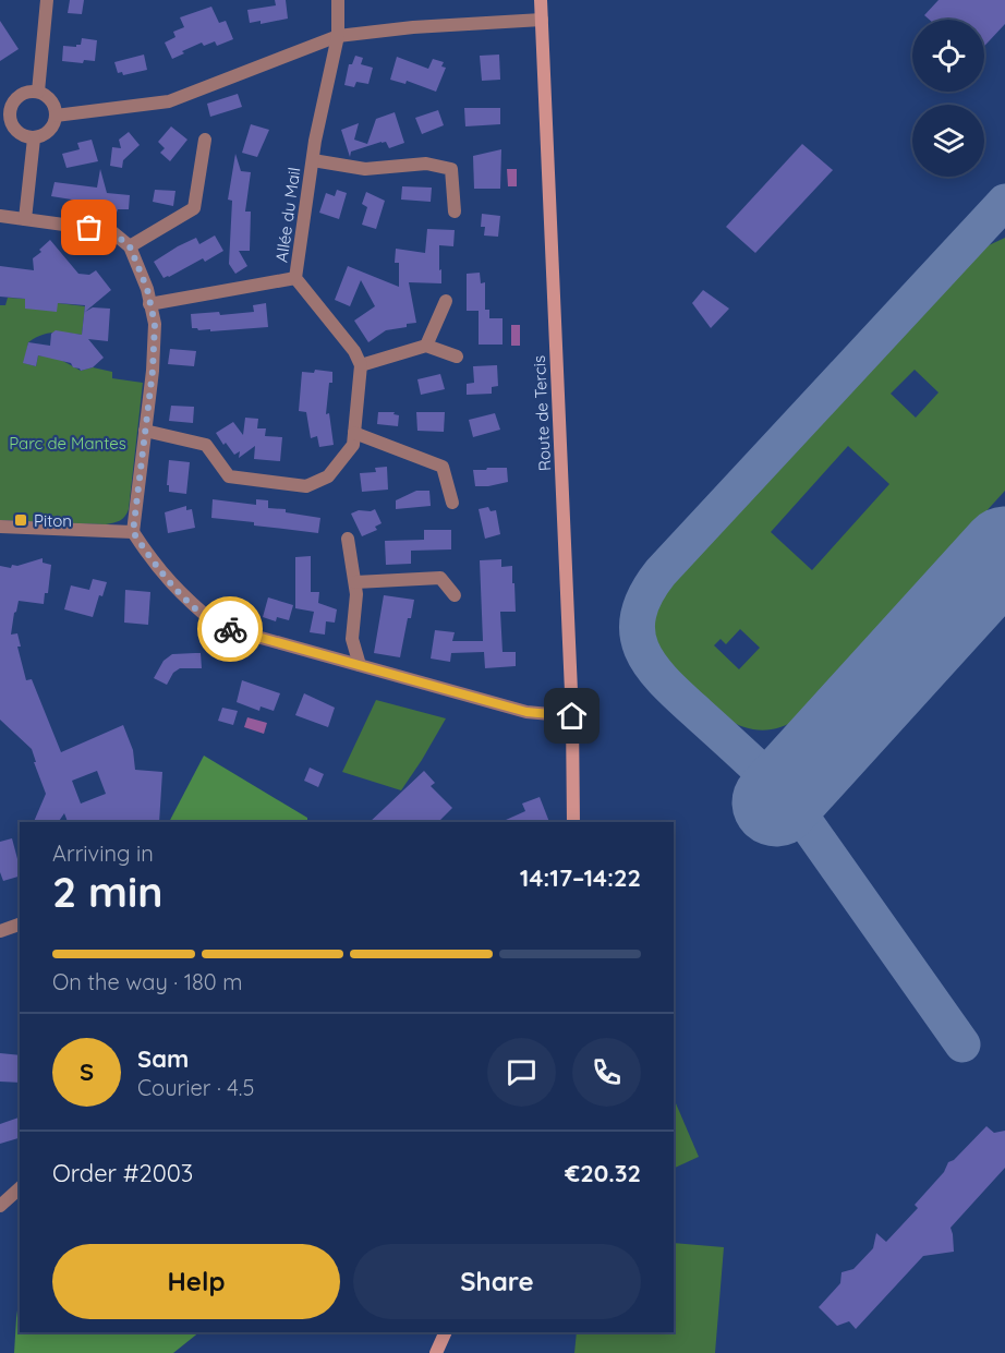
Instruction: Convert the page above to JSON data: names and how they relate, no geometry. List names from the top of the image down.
{
  "streets": {
    "main road": ["Route de Tercis"],
    "street": ["Allée du Mail"]
  },
  "parks": ["Parc de Mantes"],
  "places": {
    "transit": ["Piton"]
  },
  "page": {
    "heading": ["2 min", "Arriving in", "14:17–14:22"],
    "panel": [
      "Sam",
      "Courier · 4.5",
      "Order #2003",
      "€20.32"
    ],
    "bar": "On the way · 180 m",
    "round": "S",
    "buttons": ["Help", "Share"]
  }
}
